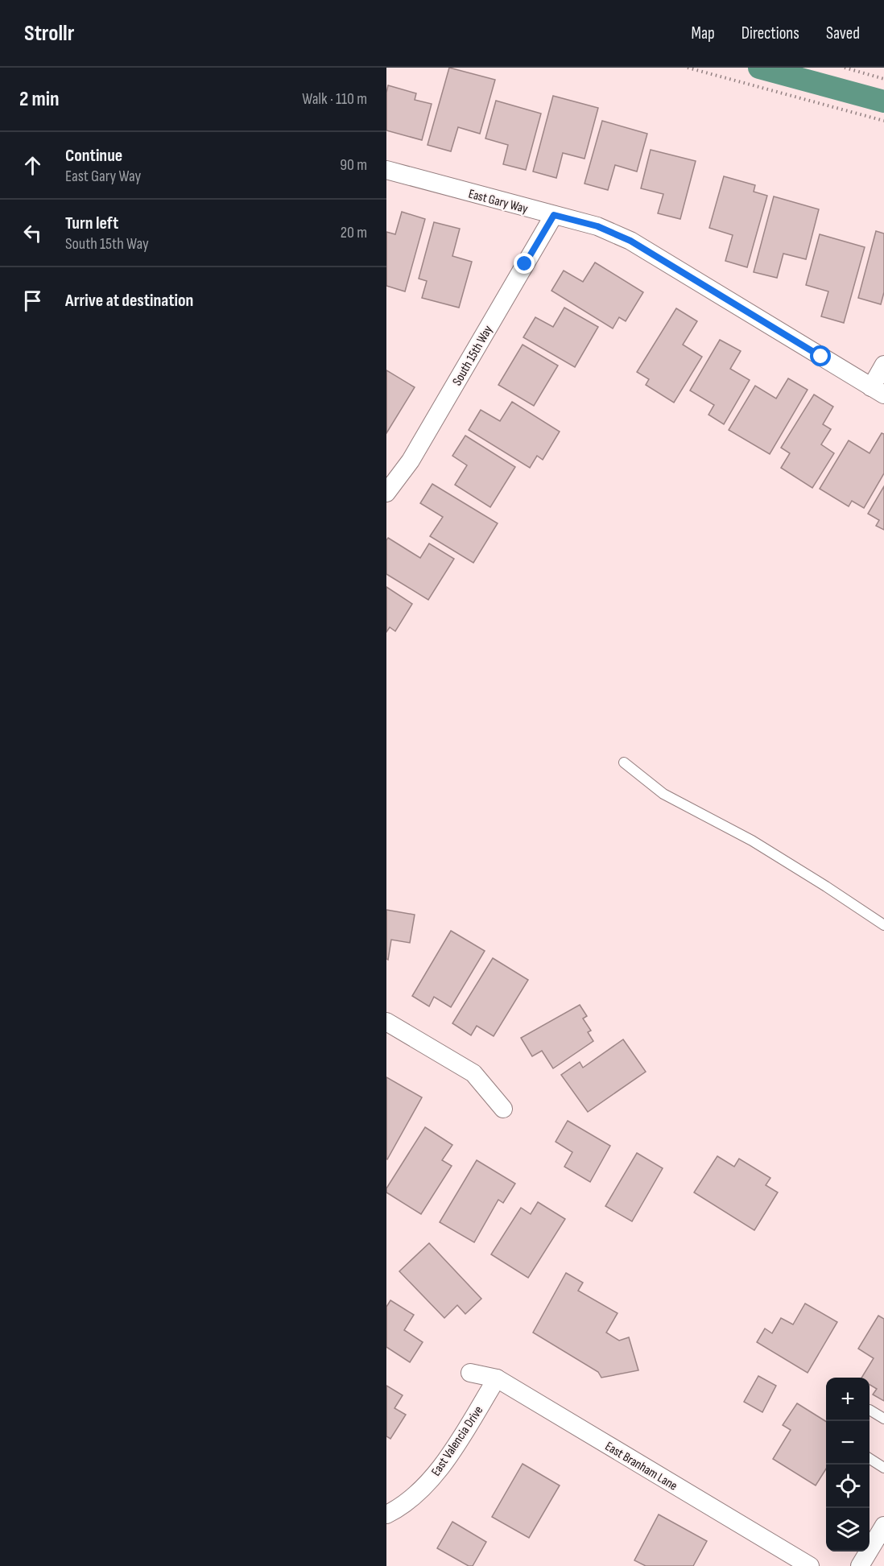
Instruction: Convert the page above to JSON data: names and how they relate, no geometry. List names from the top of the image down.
{
  "streets": {
    "street": [
      "East Gary Way",
      "South 15th Way",
      "East Valencia Drive",
      "East Branham Lane"
    ]
  },
  "crossings": [
    ["East Gary Way", "South 15th Way"],
    ["East Valencia Drive", "East Branham Lane"]
  ],
  "page": {
    "header": "Strollr",
    "nav": ["Map", "Directions", "Saved"],
    "heading": ["2 min", "Walk · 110 m"],
    "list": [
      ["Continue", "East Gary Way", "90 m"],
      ["Turn left", "South 15th Way", "20 m"],
      "Arrive at destination"
    ],
    "map_buttons": ["+", "−"]
  }
}
